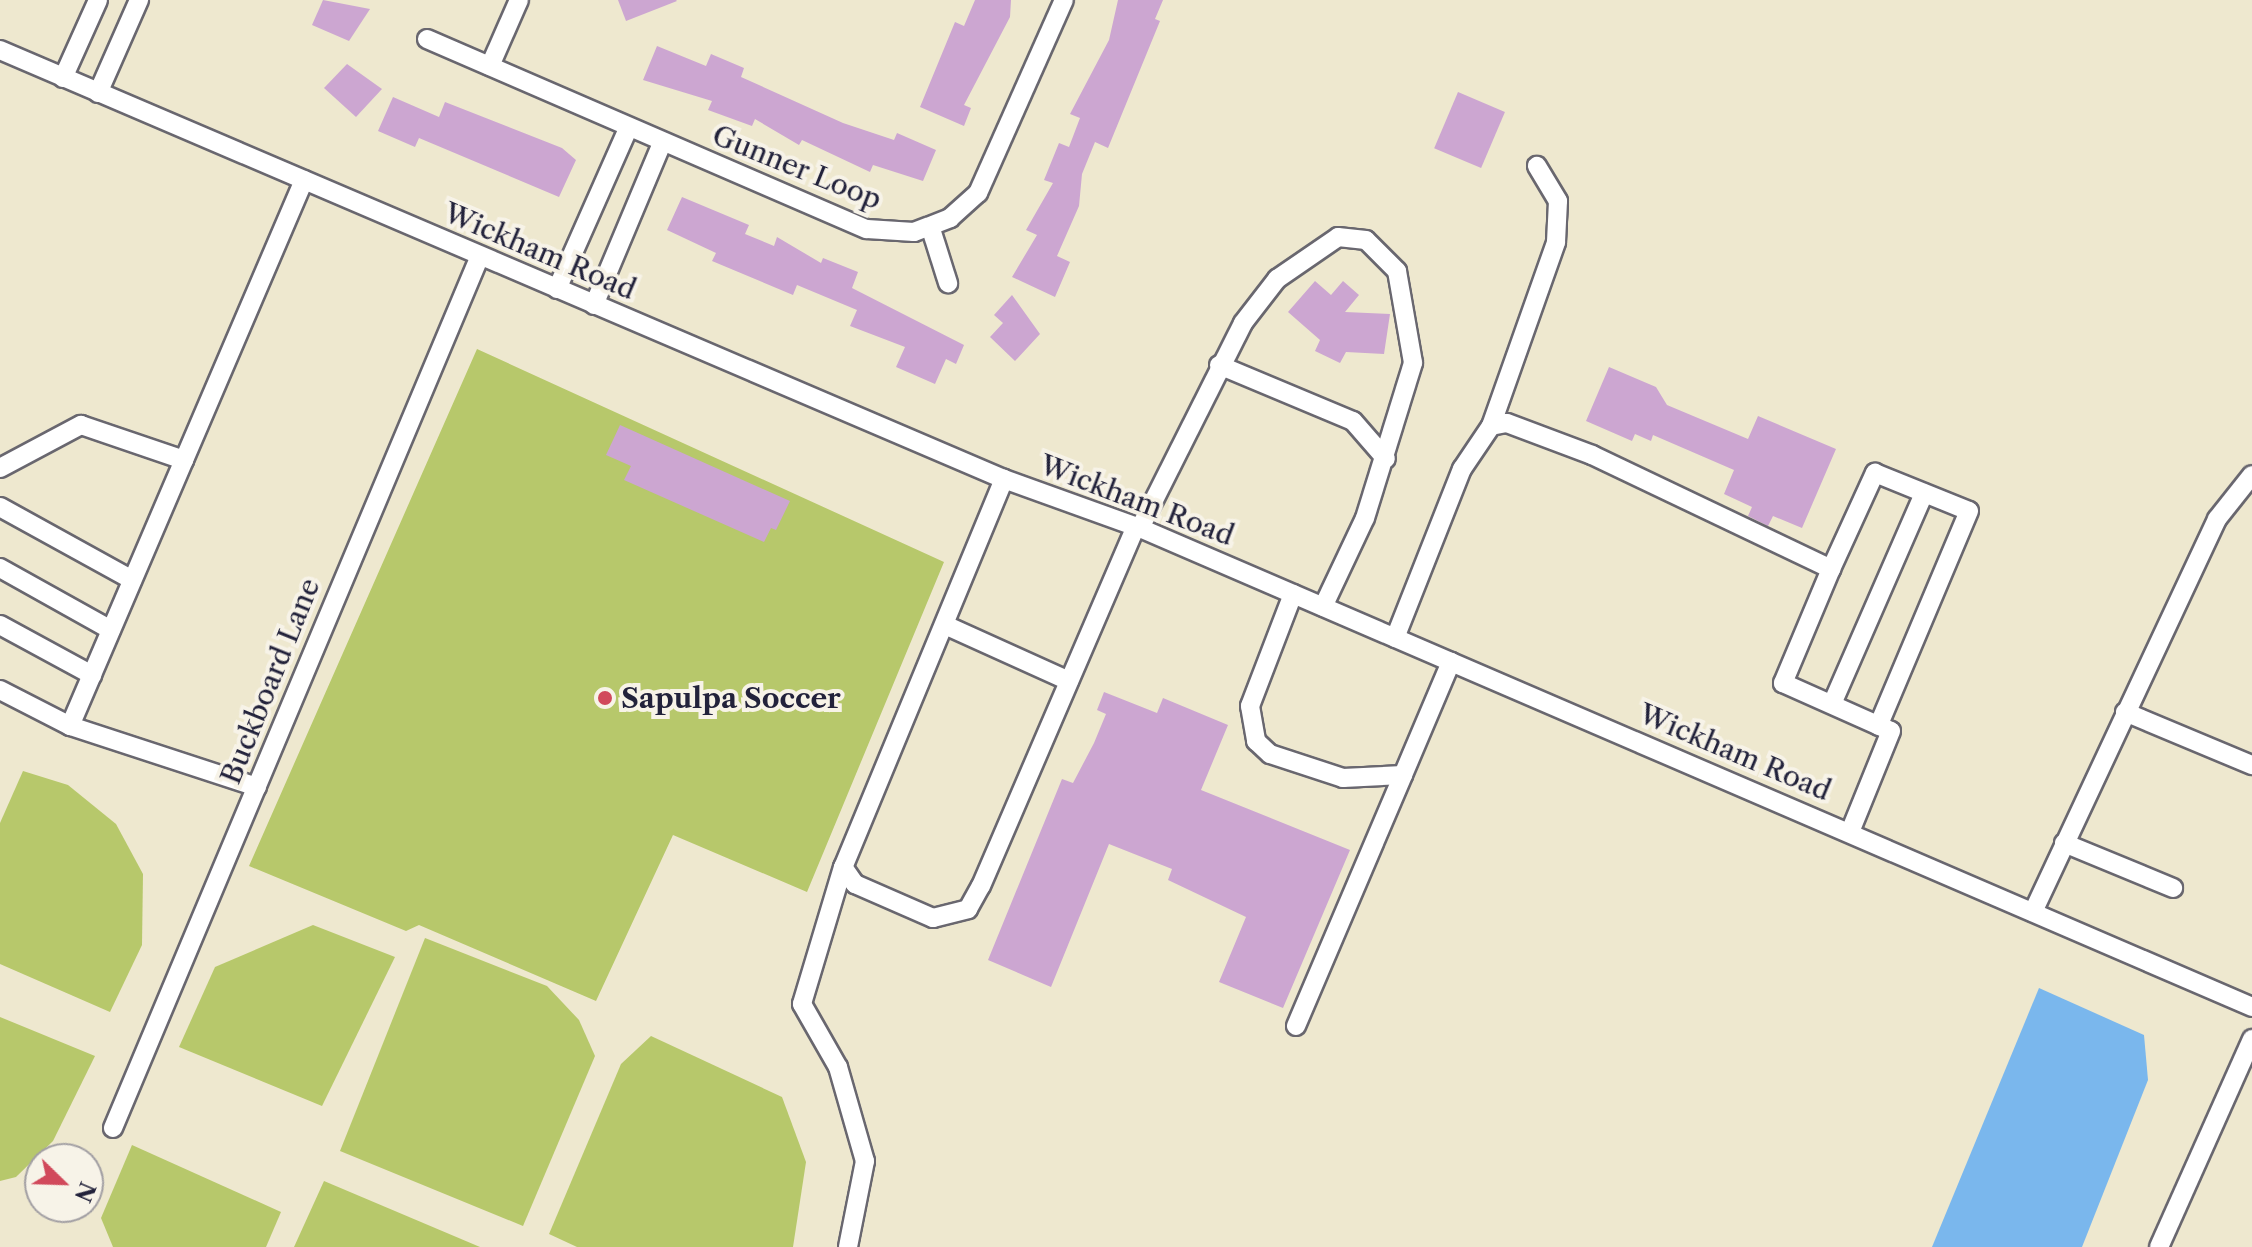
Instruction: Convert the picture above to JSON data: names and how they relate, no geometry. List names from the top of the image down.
{
  "streets": {
    "street": ["Gunner Loop", "Wickham Road", "Buckboard Lane"]
  },
  "crossings": [
    ["Wickham Road", "Buckboard Lane"]
  ],
  "places": ["Sapulpa Soccer"],
  "north": "bottom right"
}
